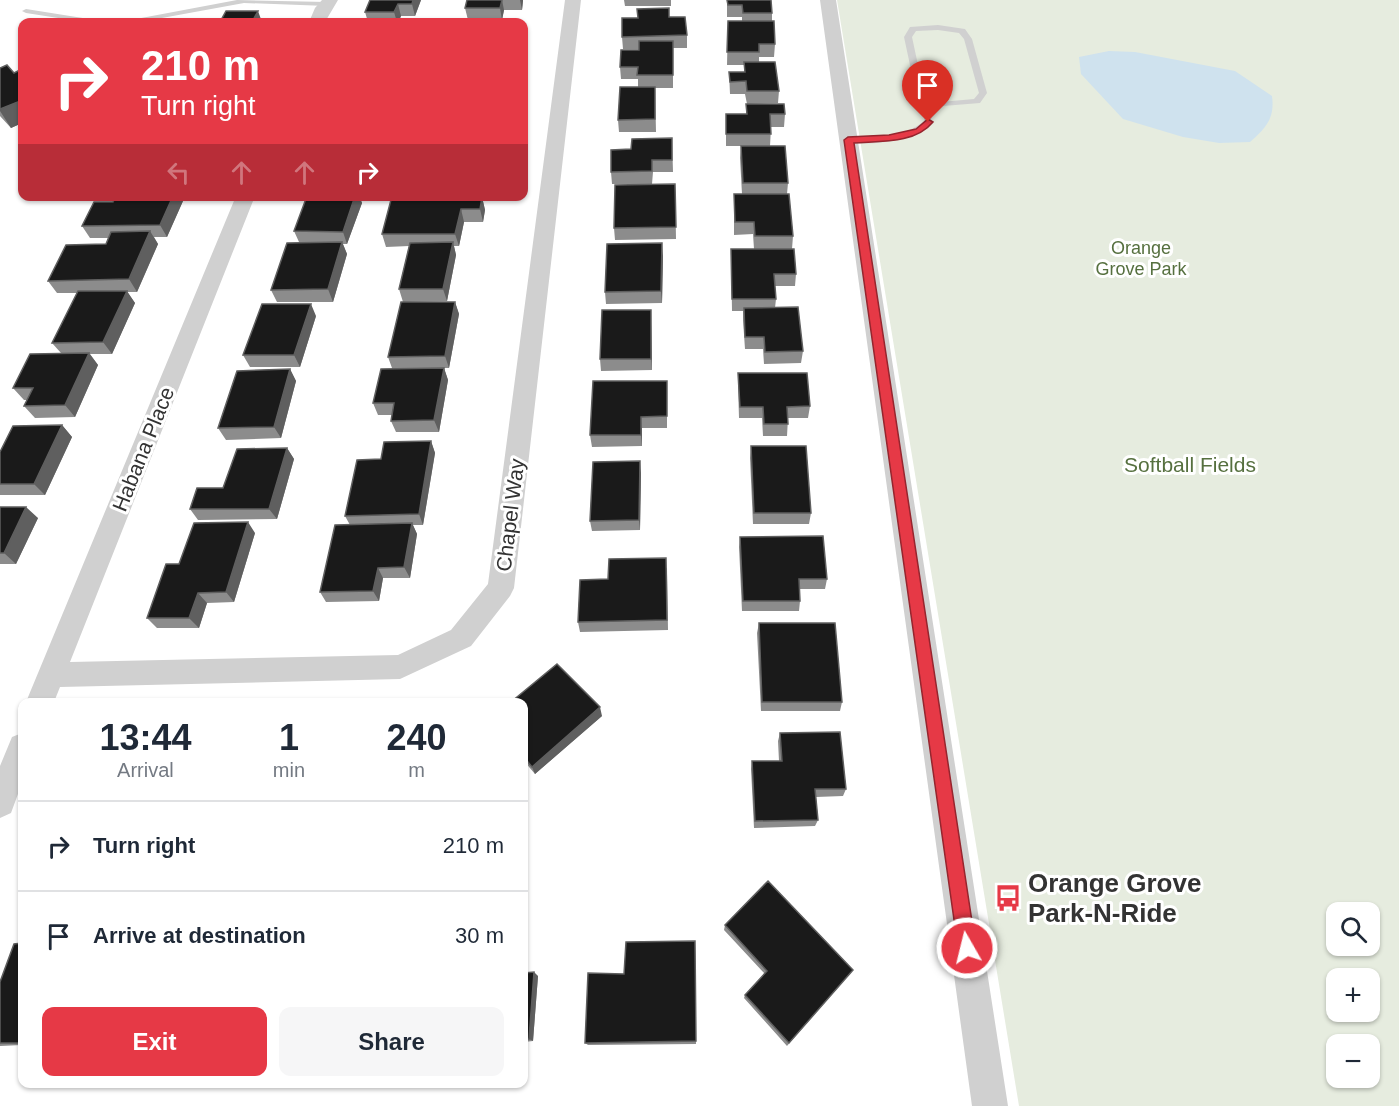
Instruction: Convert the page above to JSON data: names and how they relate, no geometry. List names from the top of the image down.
{
  "streets": {
    "street": ["Habana Place", "Chapel Way"]
  },
  "crossings": [
    ["Habana Place", "Chapel Way"]
  ],
  "parks": ["Orange Grove Park", "Softball Fields"],
  "places": {
    "bus stop": ["Orange Grove Park-N-Ride"]
  },
  "page": {
    "turn": ["210 m", "Turn right"],
    "eta": [
      "13:44",
      "Arrival",
      "1",
      "min",
      "240",
      "m"
    ],
    "list": [
      {
        "name": "Turn right",
        "value": "210 m"
      },
      {
        "name": "Arrive at destination",
        "value": "30 m"
      }
    ],
    "map_buttons": ["+", "−"],
    "buttons": ["Exit", "Share"]
  }
}
